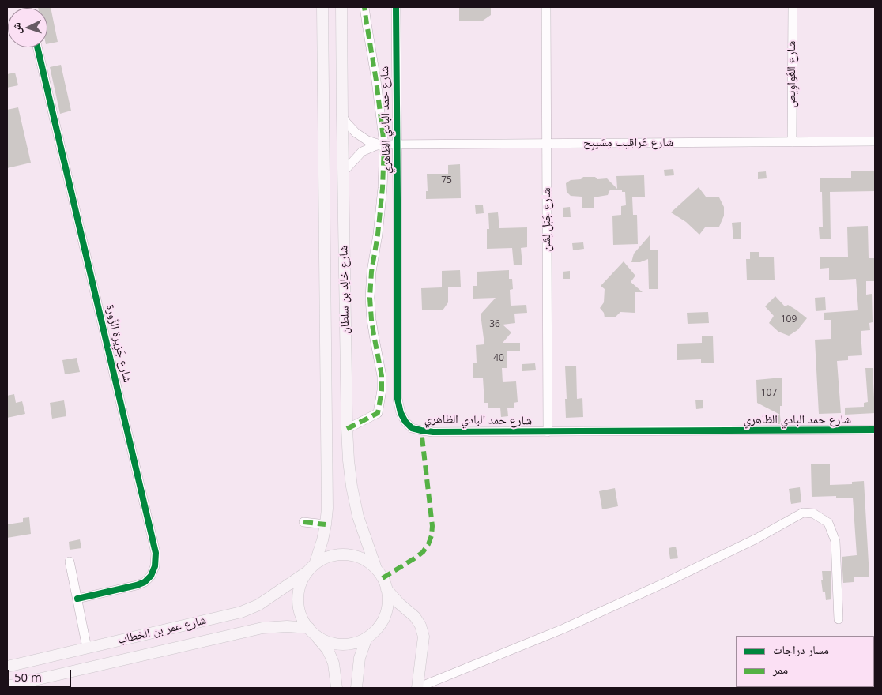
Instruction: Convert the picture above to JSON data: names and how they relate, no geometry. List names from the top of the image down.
{
  "streets": {
    "main road": ["شارع خالِد بن سلطان", "شارع عمر بن الخطاب"],
    "street": [
      "شارع الغَواوِيص",
      "شارع حمد البادي الظاهري",
      "شارع عَراقِيب مِسَيبِح",
      "شارع جَبَل لِشَن",
      "شارع جَزِيرة الزَّورة"
    ]
  },
  "crossings": [
    ["شارع الغَواوِيص", "شارع عَراقِيب مِسَيبِح"],
    ["شارع حمد البادي الظاهري", "شارع عَراقِيب مِسَيبِح"],
    ["شارع حمد البادي الظاهري", "شارع جَبَل لِشَن"],
    ["شارع عَراقِيب مِسَيبِح", "شارع جَبَل لِشَن"],
    ["شارع عَراقِيب مِسَيبِح", "شارع خالِد بن سلطان"],
    ["شارع خالِد بن سلطان", "شارع عمر بن الخطاب"]
  ],
  "house_numbers": [
    "75",
    "109",
    "36",
    "40",
    "107"
  ],
  "legend": ["مسار دراجات", "ممر"],
  "scale_bar": "50 m",
  "north": "left"
}
